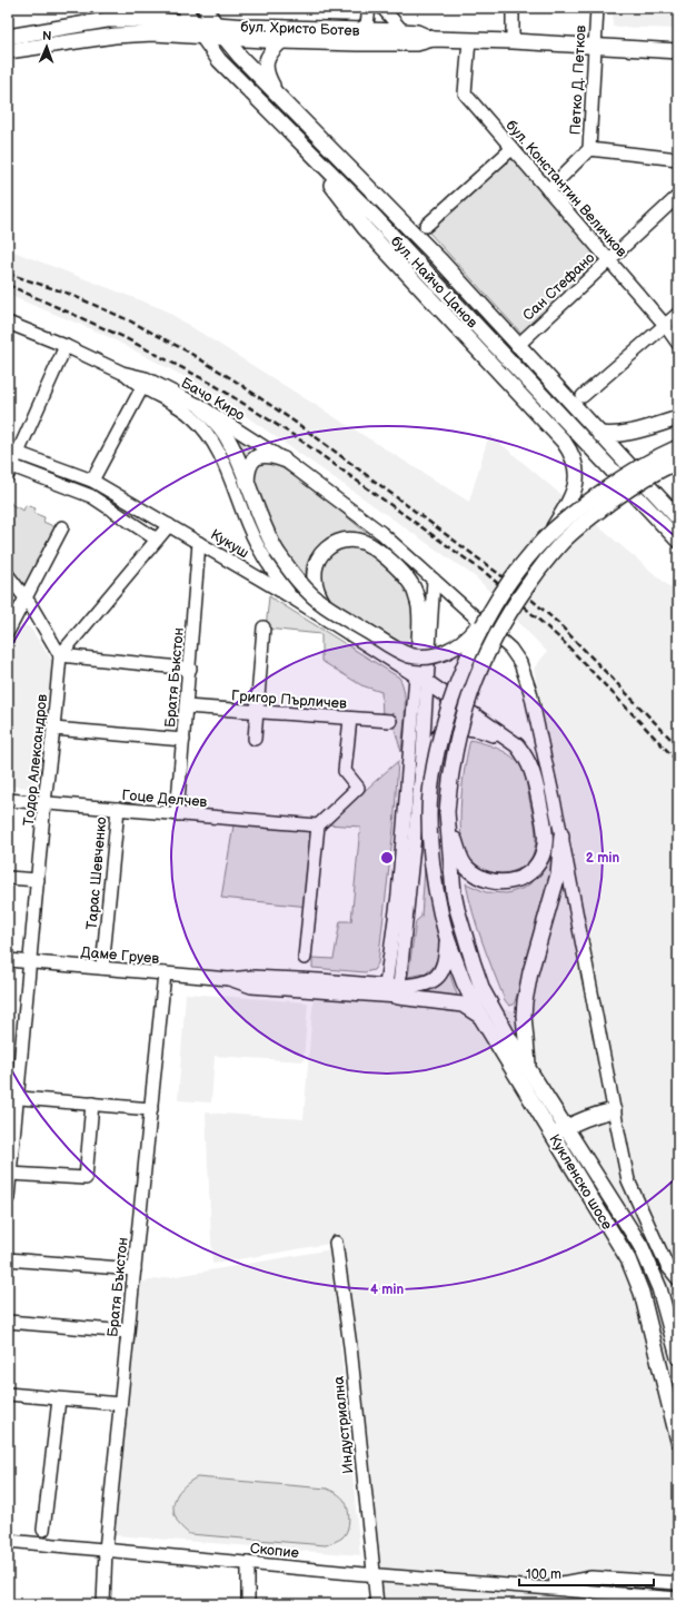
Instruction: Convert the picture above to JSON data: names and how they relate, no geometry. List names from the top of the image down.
{
  "streets": {
    "main road": ["бул. Христо Ботев", "бул. Найчо Цанов", "Кукленско шосе"],
    "street": [
      "Петко Д. Петков",
      "бул. Константин Величков",
      "Сан Стефано",
      "Бачо Киро",
      "Кукуш",
      "Братя Бъкстон",
      "Григор Пърличев",
      "Тодор Александров",
      "Гоце Делчев",
      "Тарас Шевченко",
      "Даме Груев",
      "Индустриална",
      "Скопие"
    ]
  },
  "crossings": [
    ["бул. Христо Ботев", "Петко Д. Петков"],
    ["бул. Христо Ботев", "бул. Константин Величков"],
    ["бул. Христо Ботев", "бул. Найчо Цанов"],
    ["Петко Д. Петков", "бул. Константин Величков"],
    ["бул. Константин Величков", "Сан Стефано"],
    ["бул. Найчо Цанов", "Сан Стефано"],
    ["Бачо Киро", "Кукуш"],
    ["Кукуш", "Братя Бъкстон"],
    ["Братя Бъкстон", "Григор Пърличев"],
    ["Братя Бъкстон", "Гоце Делчев"],
    ["Братя Бъкстон", "Даме Груев"],
    ["Братя Бъкстон", "Скопие"],
    ["Тодор Александров", "Гоце Делчев"],
    ["Тодор Александров", "Даме Груев"],
    ["Гоце Делчев", "Тарас Шевченко"],
    ["Тарас Шевченко", "Даме Груев"],
    ["Индустриална", "Скопие"]
  ],
  "scale_bar": "100 m",
  "north": "top",
  "rings": ["2 min", "4 min"]
}
